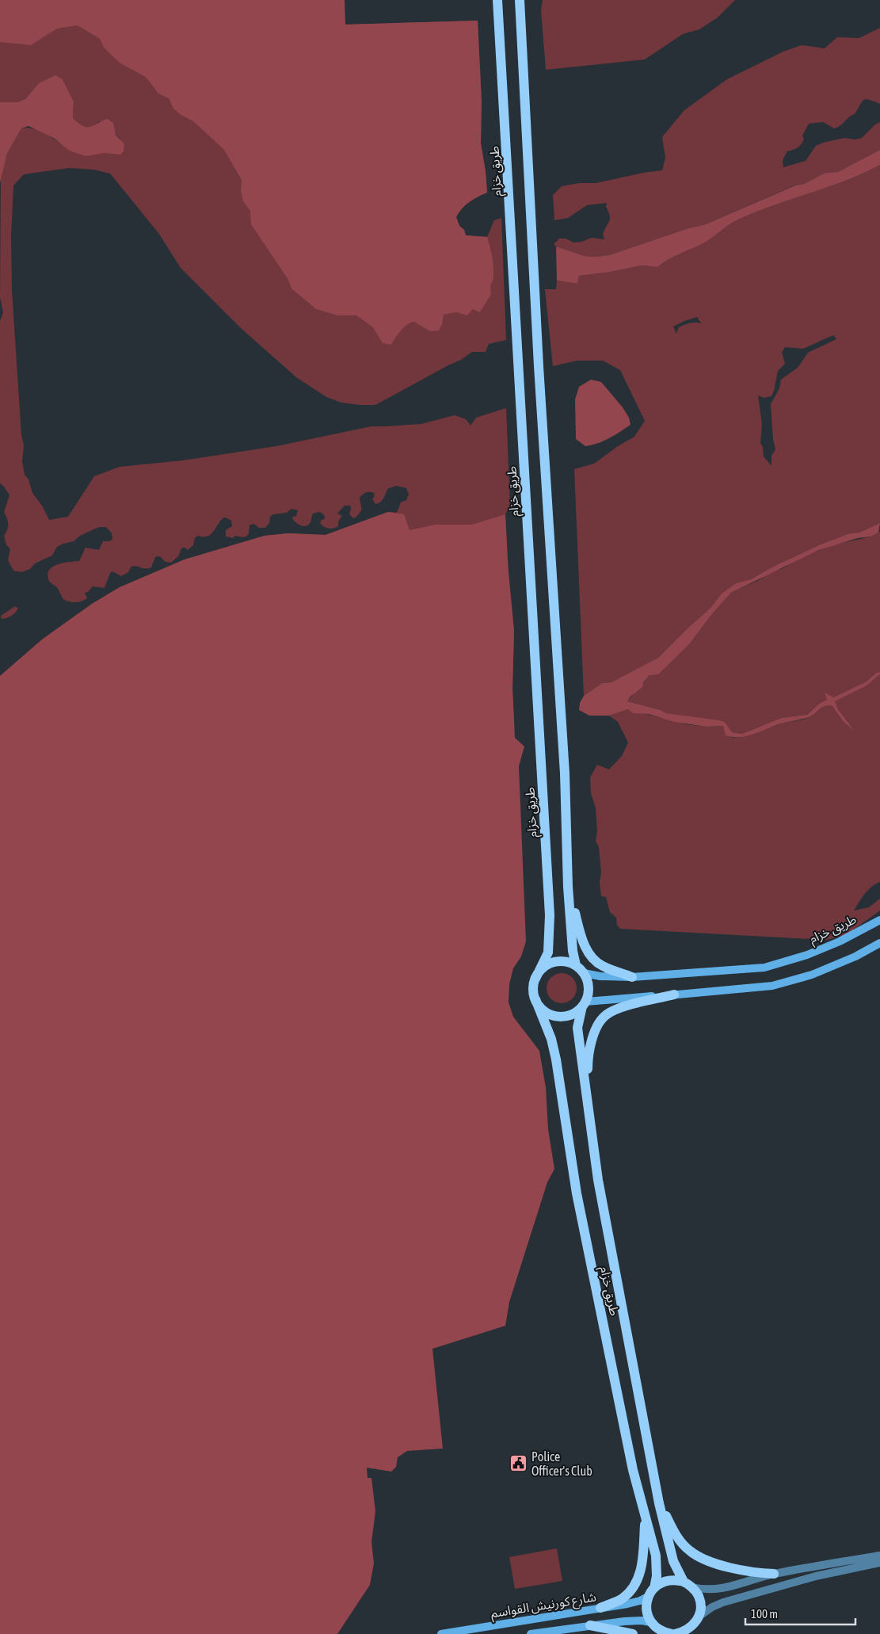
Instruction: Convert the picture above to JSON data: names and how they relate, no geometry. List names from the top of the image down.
{
  "streets": {
    "main road": ["طريق خزام", "شارع كورنيش القواسم"]
  },
  "places": {
    "public building": ["Police Officer's Club"]
  },
  "scale_bar": "100 m"
}
